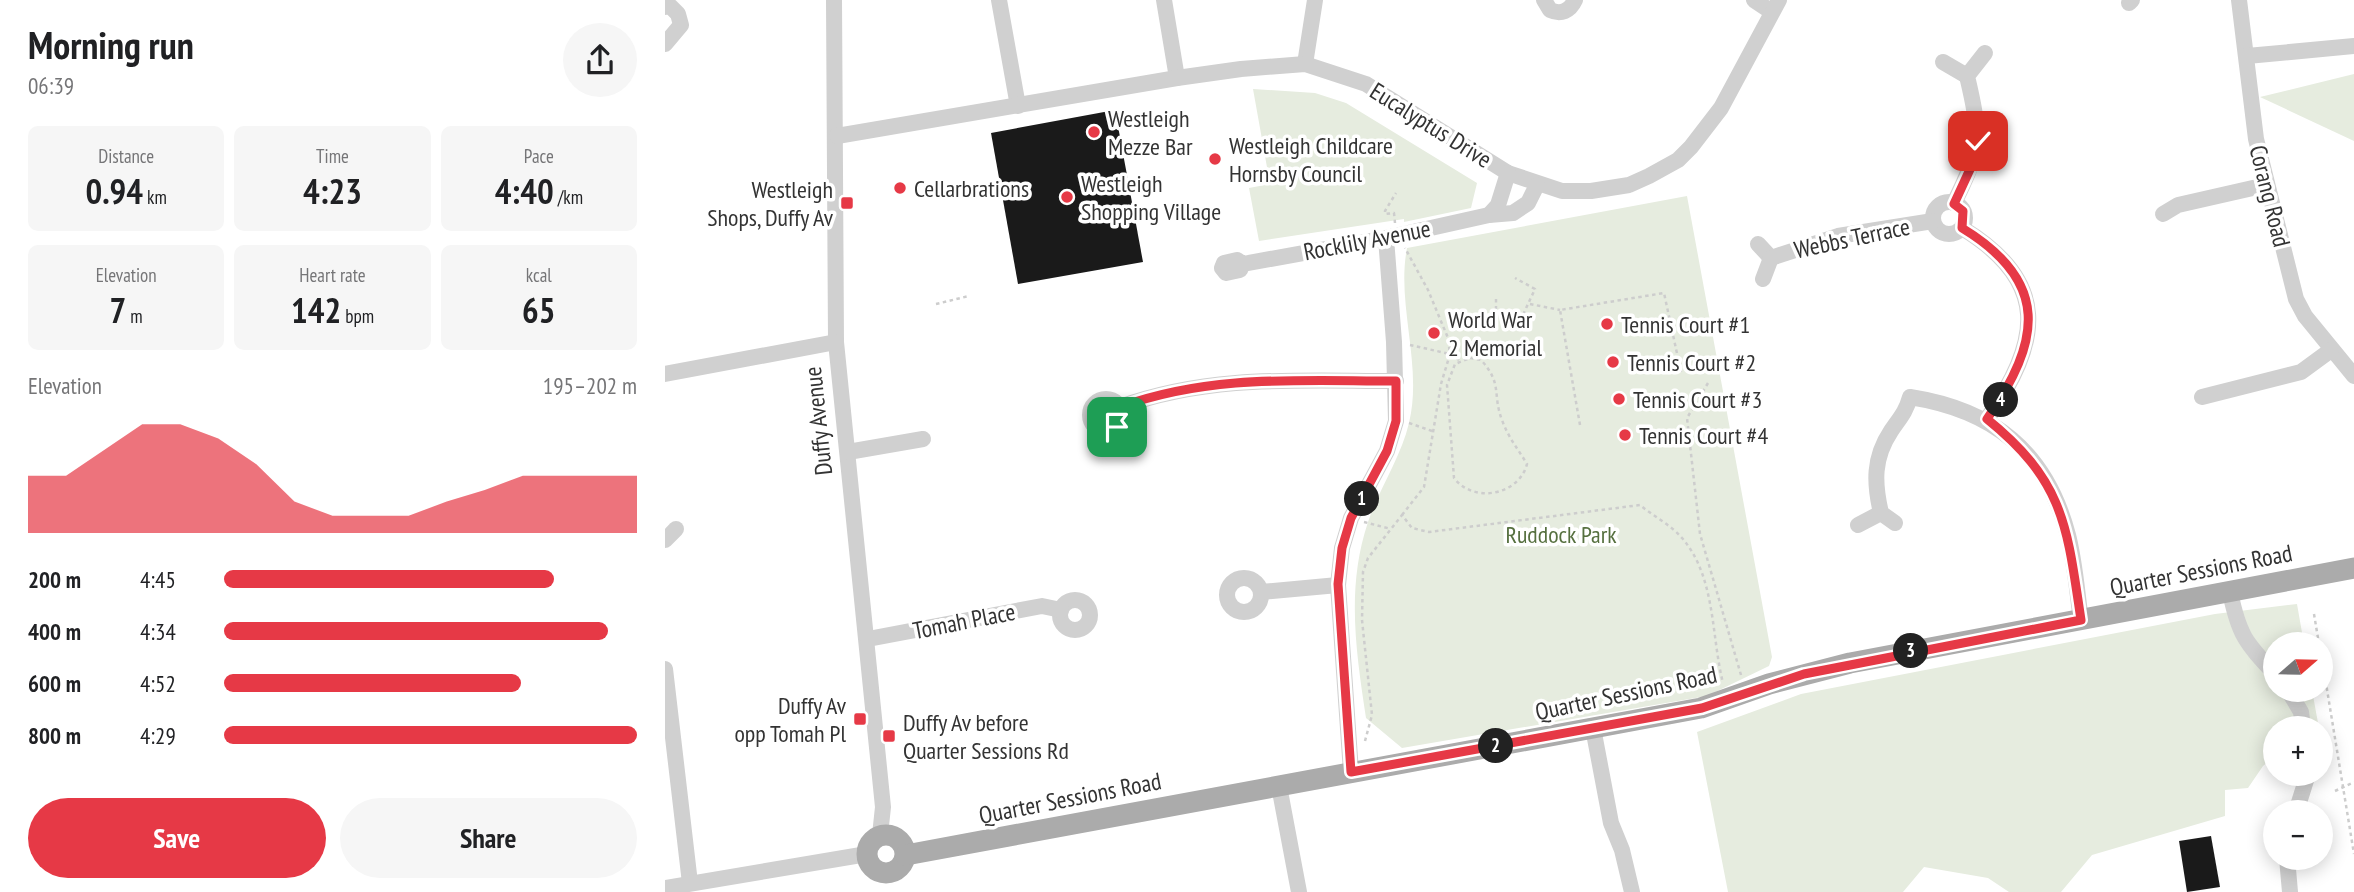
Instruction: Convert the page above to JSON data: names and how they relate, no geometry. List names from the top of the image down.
{
  "streets": {
    "main road": ["Quarter Sessions Road"],
    "street": [
      "Eucalyptus Drive",
      "Corang Road",
      "Webbs Terrace",
      "Rocklily Avenue",
      "Duffy Avenue",
      "Tomah Place"
    ]
  },
  "crossings": [
    ["Eucalyptus Drive", "Rocklily Avenue"],
    ["Eucalyptus Drive", "Duffy Avenue"],
    ["Duffy Avenue", "Quarter Sessions Road"],
    ["Duffy Avenue", "Tomah Place"]
  ],
  "parks": ["Ruddock Park"],
  "places": {
    "other": [
      "Westleigh Mezze Bar",
      "Westleigh Childcare Hornsby Council",
      "Cellarbrations",
      "Westleigh Shopping Village",
      "Tennis Court #1",
      "World War 2 Memorial",
      "Tennis Court #2",
      "Tennis Court #3",
      "Tennis Court #4"
    ],
    "transit": ["Westleigh Shops, Duffy Av", "Duffy Av opp Tomah Pl", "Duffy Av before Quarter Sessions Rd"]
  },
  "north": "right",
  "page": {
    "heading": ["Morning run", "06:39"],
    "stats": [
      ["Distance", "0.94 km"],
      ["Time", "4:23"],
      ["Pace", "4:40 /km"],
      ["Elevation", "7 m"],
      ["Heart rate", "142 bpm"],
      ["kcal", "65"]
    ],
    "chart": ["Elevation", "195–202 m"],
    "pins": [
      "4",
      "1",
      "3",
      "2"
    ],
    "list": [
      {
        "name": "200 m",
        "note": "4:45"
      },
      {
        "name": "400 m",
        "note": "4:34"
      },
      {
        "name": "600 m",
        "note": "4:52"
      },
      {
        "name": "800 m",
        "note": "4:29"
      }
    ],
    "map_buttons": ["+", "−"],
    "buttons": ["Save", "Share"]
  }
}
